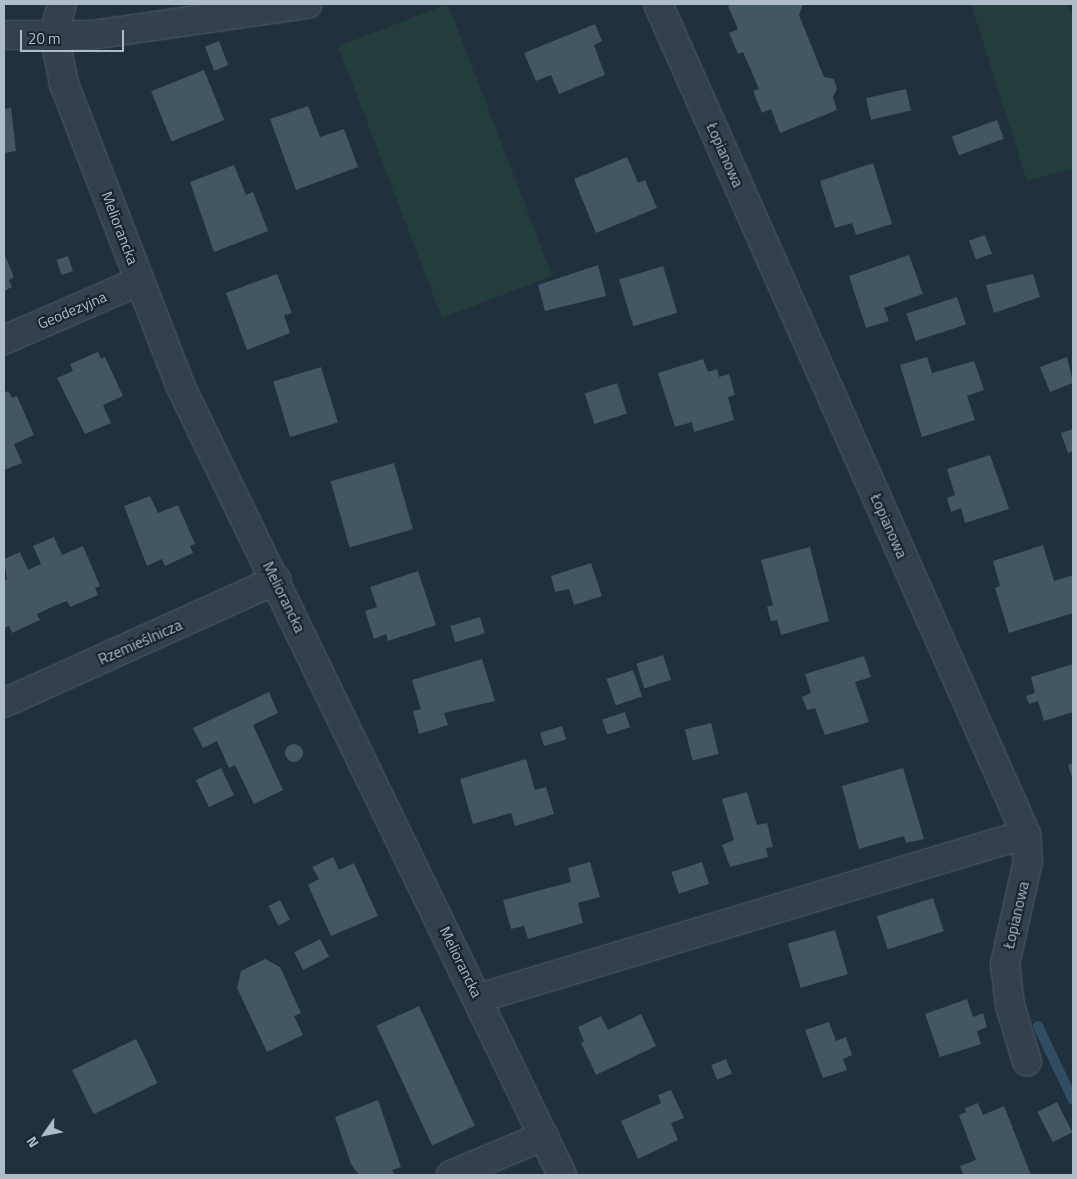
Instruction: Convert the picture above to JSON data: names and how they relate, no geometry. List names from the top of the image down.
{
  "streets": {
    "street": [
      "Łopianowa",
      "Meliorancka",
      "Geodezyjna",
      "Rzemieślnicza"
    ]
  },
  "crossings": [
    ["Meliorancka", "Geodezyjna"],
    ["Meliorancka", "Rzemieślnicza"]
  ],
  "scale_bar": "20 m",
  "north": "bottom left"
}
